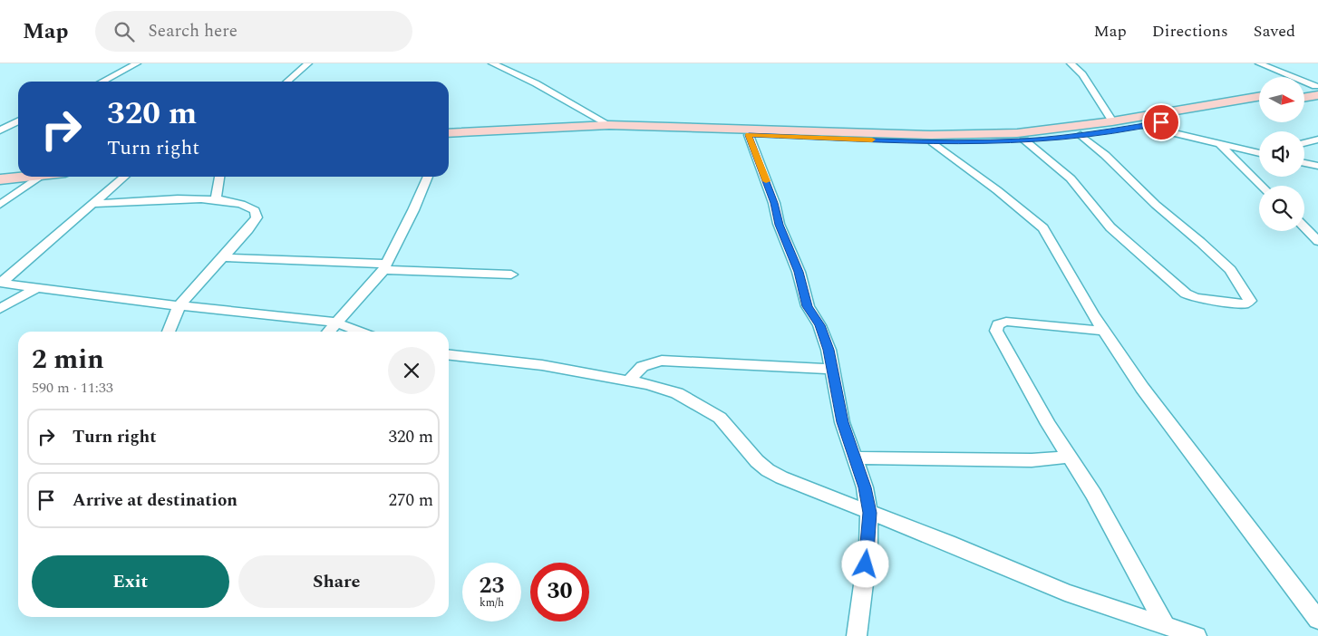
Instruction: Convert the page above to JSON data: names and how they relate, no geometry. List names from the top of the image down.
{
  "north": "right",
  "page": {
    "header": "Map",
    "search": "Search here",
    "nav": ["Map", "Directions", "Saved"],
    "turn": ["320 m", "Turn right"],
    "heading": ["2 min", "590 m · 11:33"],
    "list": [
      {
        "name": "Turn right",
        "value": "320 m"
      },
      {
        "name": "Arrive at destination",
        "value": "270 m"
      }
    ],
    "buttons": ["Exit", "Share"],
    "speed": "23 km/h",
    "limit": "30"
  }
}
